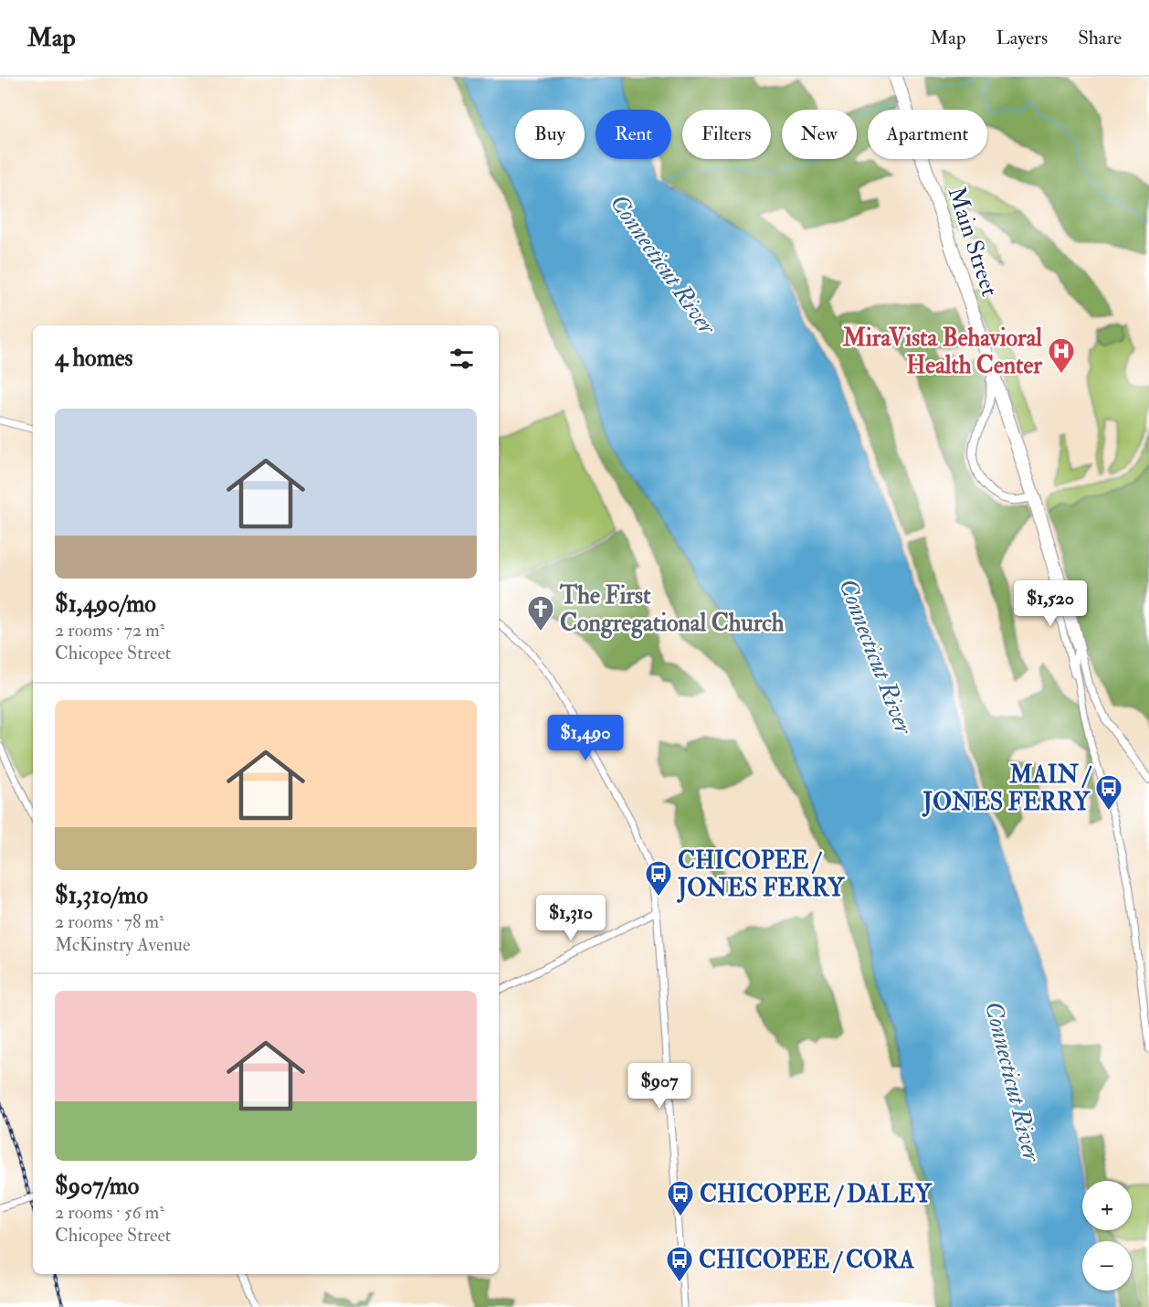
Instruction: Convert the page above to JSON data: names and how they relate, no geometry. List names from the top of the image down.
{
  "streets": {
    "main road": ["Main Street"]
  },
  "water": ["Connecticut River"],
  "places": {
    "hospital": ["MiraVista Behavioral Health Center"],
    "church": ["The First Congregational Church"],
    "bus stop": [
      "MAIN / JONES FERRY",
      "CHICOPEE / JONES FERRY",
      "CHICOPEE / DALEY",
      "CHICOPEE / CORA"
    ]
  },
  "page": {
    "header": "Map",
    "nav": ["Map", "Layers", "Share"],
    "chip": [
      "Buy",
      "Rent",
      "Filters",
      "New",
      "Apartment"
    ],
    "heading": "4 homes",
    "list": [
      {
        "name": "$1,490/mo",
        "note": "2 rooms · 72 m² · Chicopee Street"
      },
      {
        "name": "$1,310/mo",
        "note": "2 rooms · 78 m² · McKinstry Avenue"
      },
      {
        "name": "$907/mo",
        "note": "2 rooms · 56 m² · Chicopee Street"
      }
    ],
    "price": [
      "$1,520",
      "$1,490",
      "$1,310",
      "$907"
    ],
    "map_buttons": ["+", "−"]
  }
}
